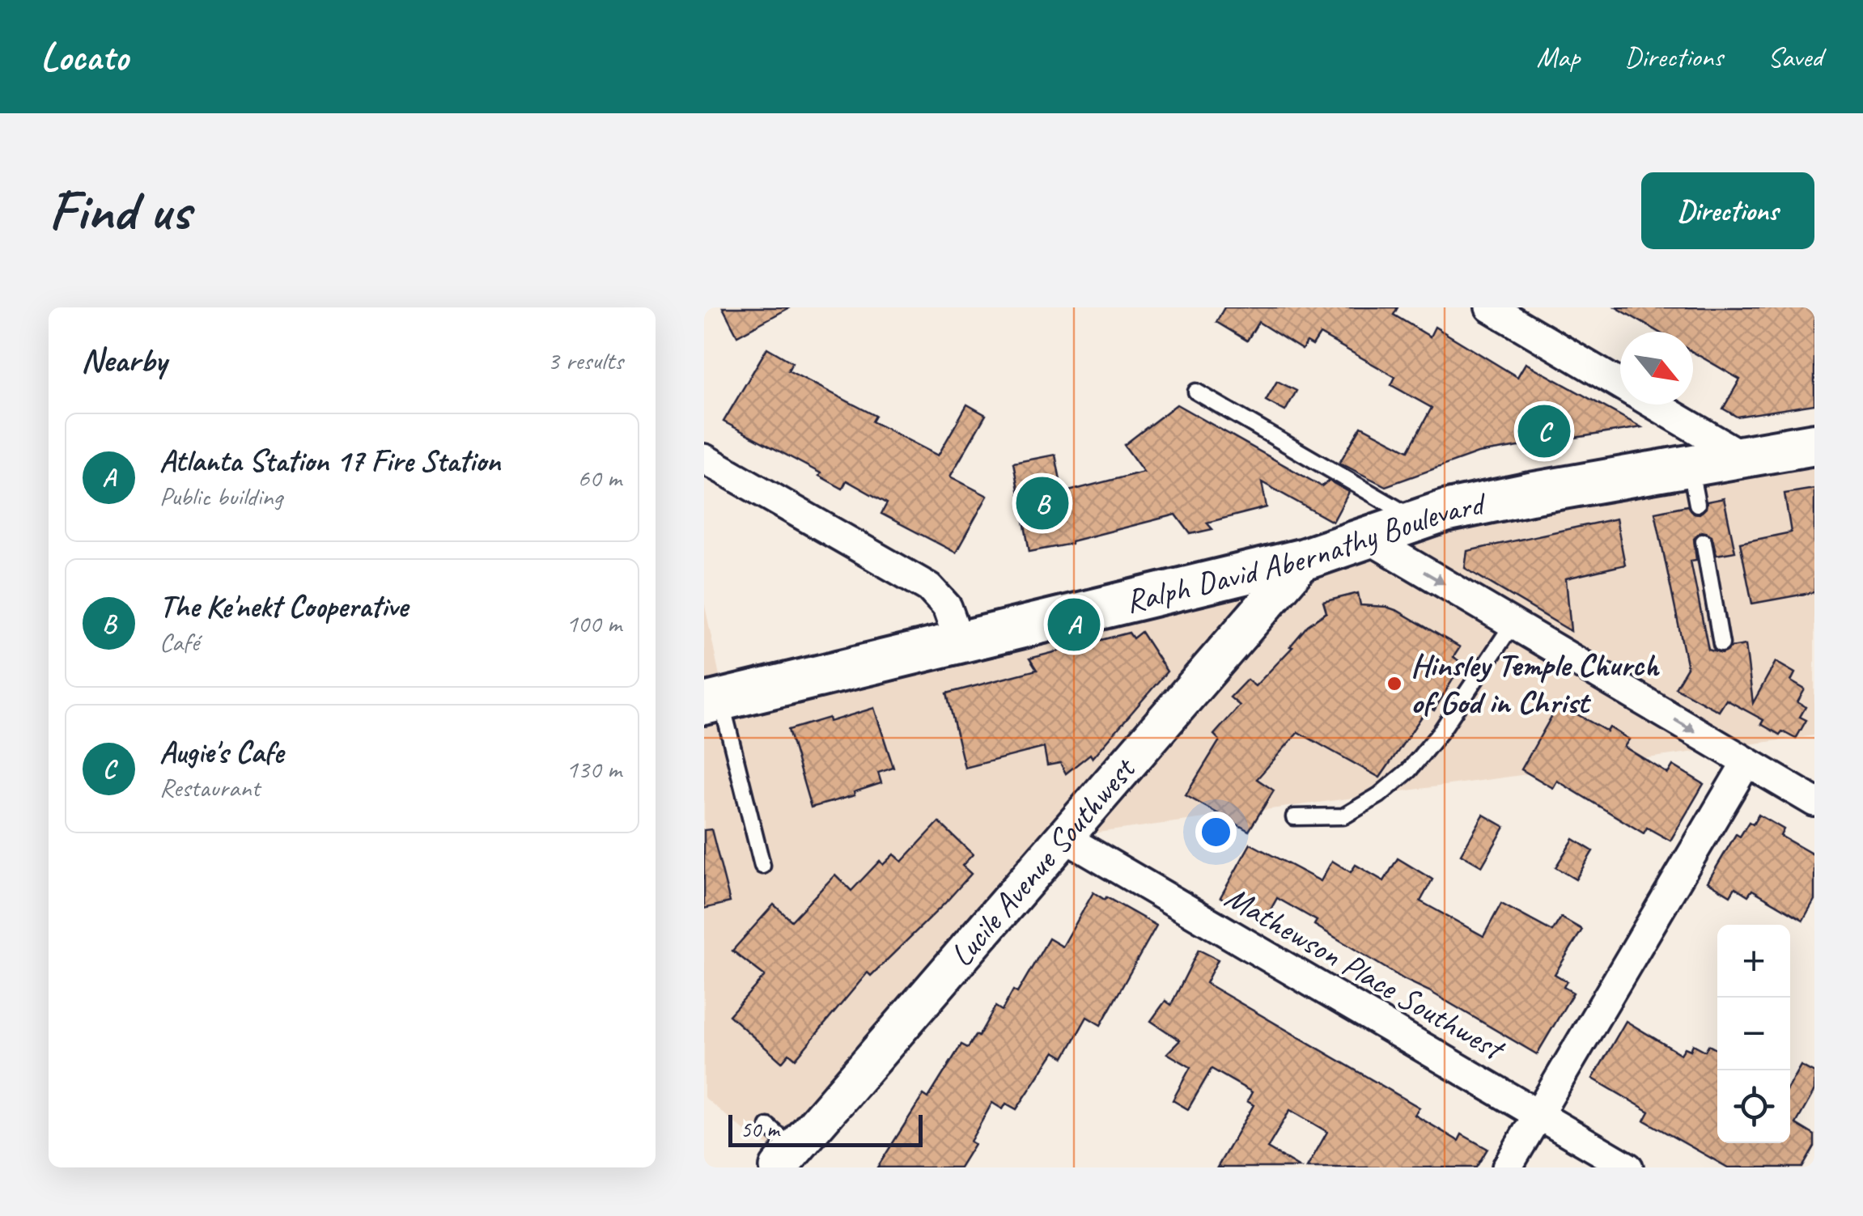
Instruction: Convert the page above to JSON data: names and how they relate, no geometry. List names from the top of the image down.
{
  "streets": {
    "main road": ["Ralph David Abernathy Boulevard"],
    "street": ["Lucile Avenue Southwest", "Mathewson Place Southwest"]
  },
  "crossings": [
    ["Ralph David Abernathy Boulevard", "Lucile Avenue Southwest"],
    ["Lucile Avenue Southwest", "Mathewson Place Southwest"]
  ],
  "places": ["Hinsley Temple Church of God in Christ"],
  "scale_bar": "50 m",
  "north": "bottom right",
  "page": {
    "header": "Locato",
    "nav": ["Map", "Directions", "Saved"],
    "buttons": "Directions",
    "title": "Find us",
    "heading": ["Nearby", "3 results"],
    "pins": ["C", "B", "A"],
    "list": [
      {
        "mark": "A",
        "name": "Atlanta Station 17 Fire Station",
        "note": "Public building",
        "value": "60 m"
      },
      {
        "mark": "B",
        "name": "The Ke'nekt Cooperative",
        "note": "Café",
        "value": "100 m"
      },
      {
        "mark": "C",
        "name": "Augie's Cafe",
        "note": "Restaurant",
        "value": "130 m"
      }
    ],
    "map_buttons": ["+", "−"],
    "scale": "50 m"
  }
}
